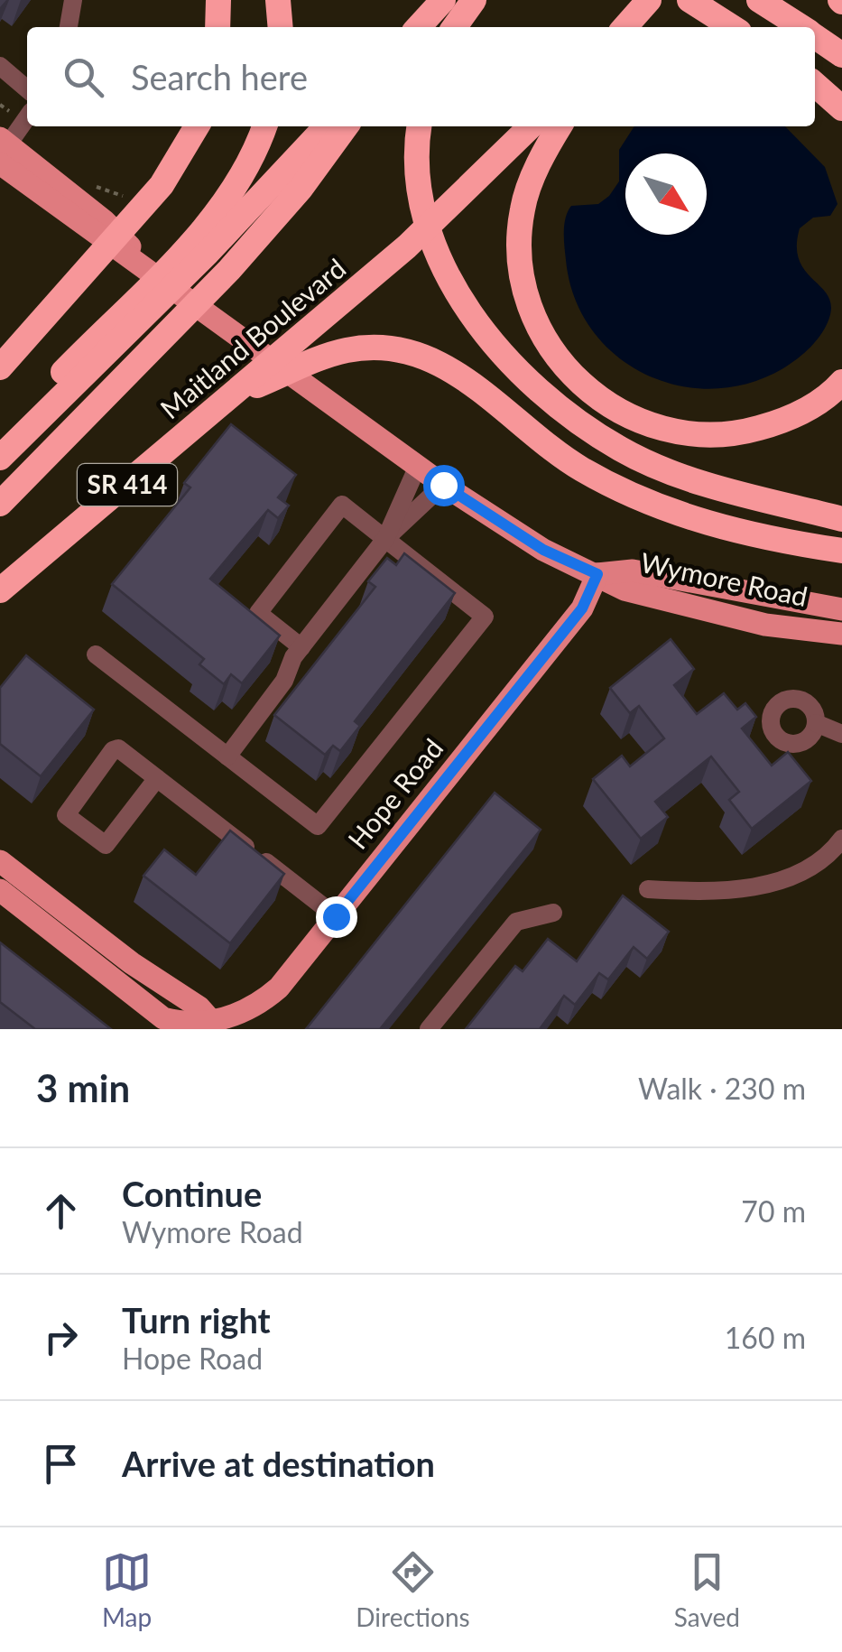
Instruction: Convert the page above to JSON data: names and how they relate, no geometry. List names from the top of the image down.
{
  "streets": {
    "highway": ["Maitland Boulevard", "SR 414"],
    "main road": ["Wymore Road", "Hope Road"]
  },
  "crossings": [
    ["Wymore Road", "Hope Road"]
  ],
  "north": "bottom right",
  "page": {
    "search": "Search here",
    "heading": ["3 min", "Walk · 230 m"],
    "list": [
      ["Continue", "Wymore Road", "70 m"],
      ["Turn right", "Hope Road", "160 m"],
      "Arrive at destination"
    ],
    "nav": ["Map", "Directions", "Saved"]
  }
}
